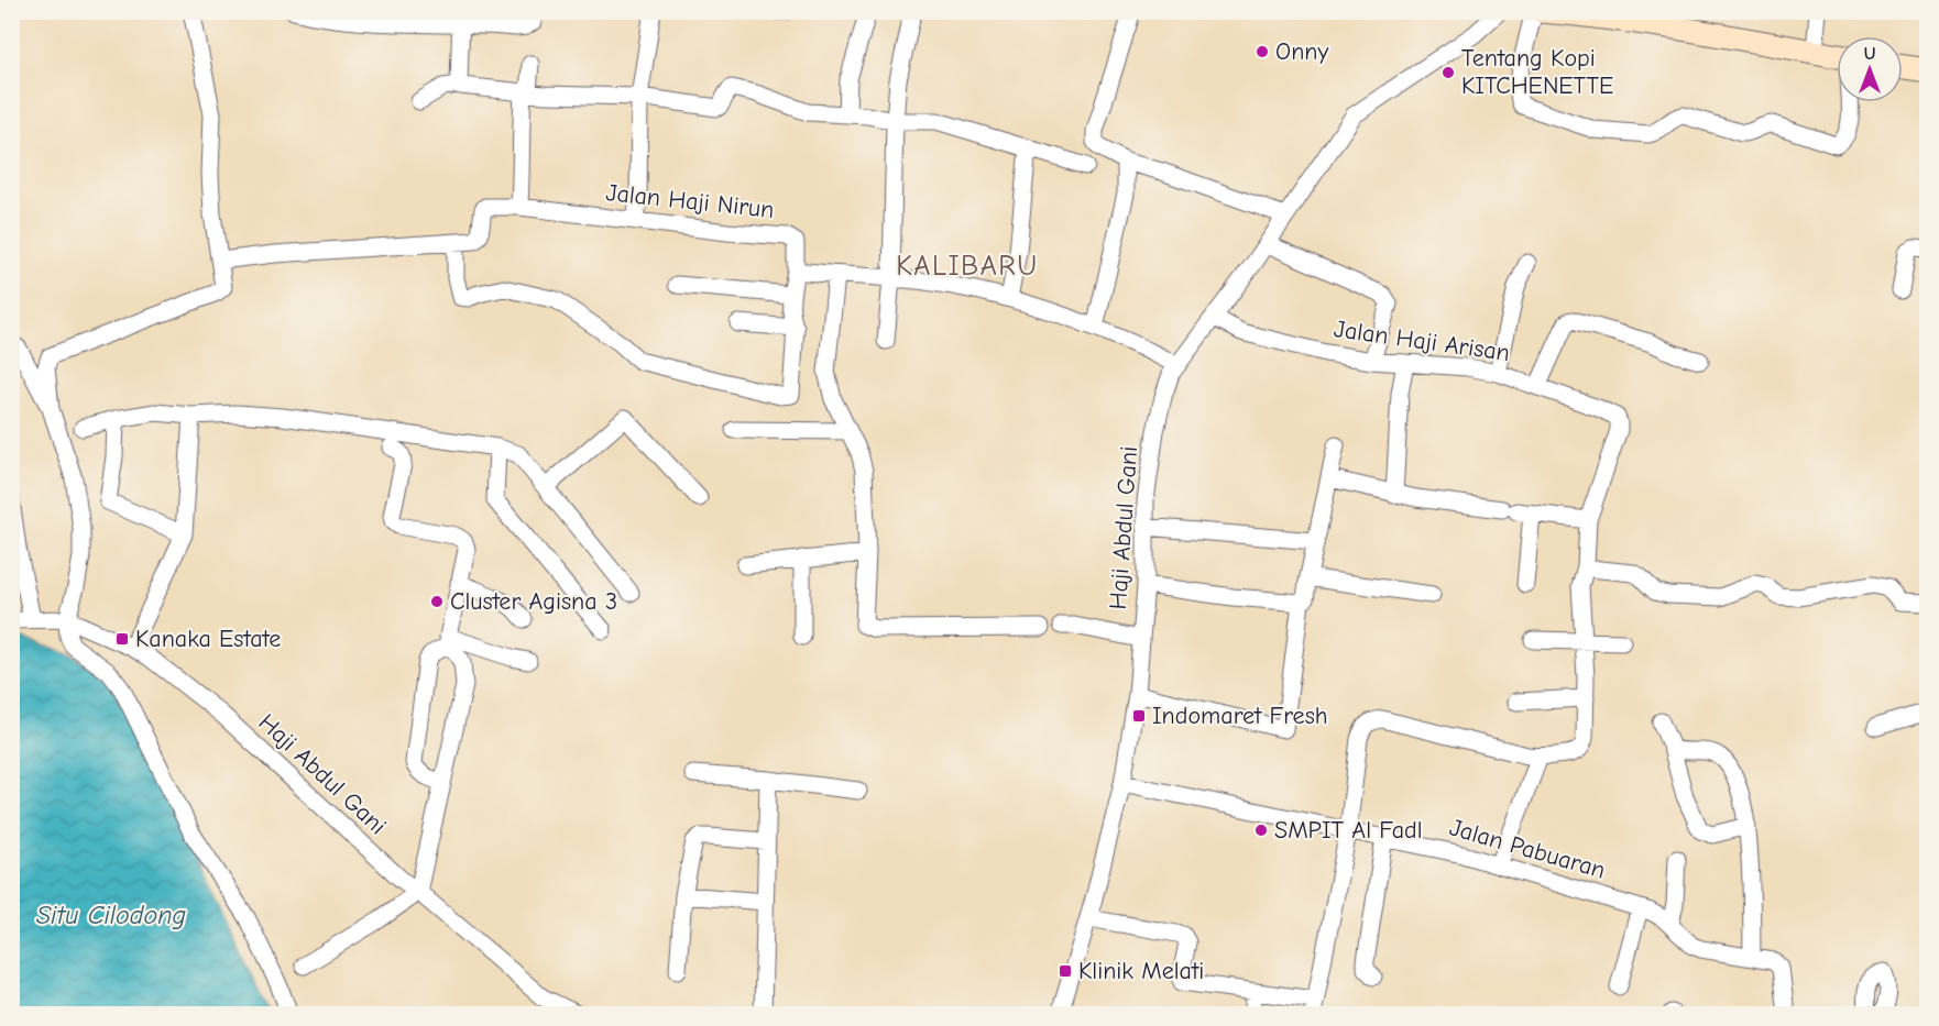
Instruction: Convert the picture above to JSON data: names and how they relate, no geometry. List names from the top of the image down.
{
  "streets": {
    "street": [
      "Jalan Haji Nirun",
      "Jalan Haji Arisan",
      "Haji Abdul Gani",
      "Jalan Pabuaran"
    ]
  },
  "crossings": [
    ["Jalan Haji Arisan", "Haji Abdul Gani"],
    ["Haji Abdul Gani", "Jalan Pabuaran"]
  ],
  "districts": ["KALIBARU"],
  "water": ["Situ Cilodong"],
  "places": {
    "other": [
      "Onny",
      "Tentang Kopi KITCHENETTE",
      "Cluster Agisna 3",
      "SMPIT Al Fadl"
    ],
    "transit": ["Kanaka Estate", "Indomaret Fresh", "Klinik Melati"]
  },
  "north": "top"
}
